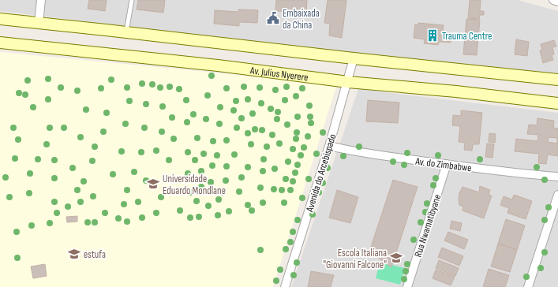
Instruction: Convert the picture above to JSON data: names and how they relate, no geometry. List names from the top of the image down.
{
  "streets": {
    "main road": ["Av. Julius Nyerere"],
    "street": ["Av. do Zimbabwe", "Avenida do Arcebispado", "Rua Nwamatibyane"]
  },
  "crossings": [
    ["Av. Julius Nyerere", "Avenida do Arcebispado"],
    ["Av. do Zimbabwe", "Avenida do Arcebispado"],
    ["Av. do Zimbabwe", "Rua Nwamatibyane"]
  ],
  "places": {
    "public building": ["Embaixada da China"],
    "building": ["Trauma Centre"],
    "school or university": ["Universidade Eduardo Mondlane", "estufa", "Escola Italiana \"Giovanni Falcone\""]
  }
}
